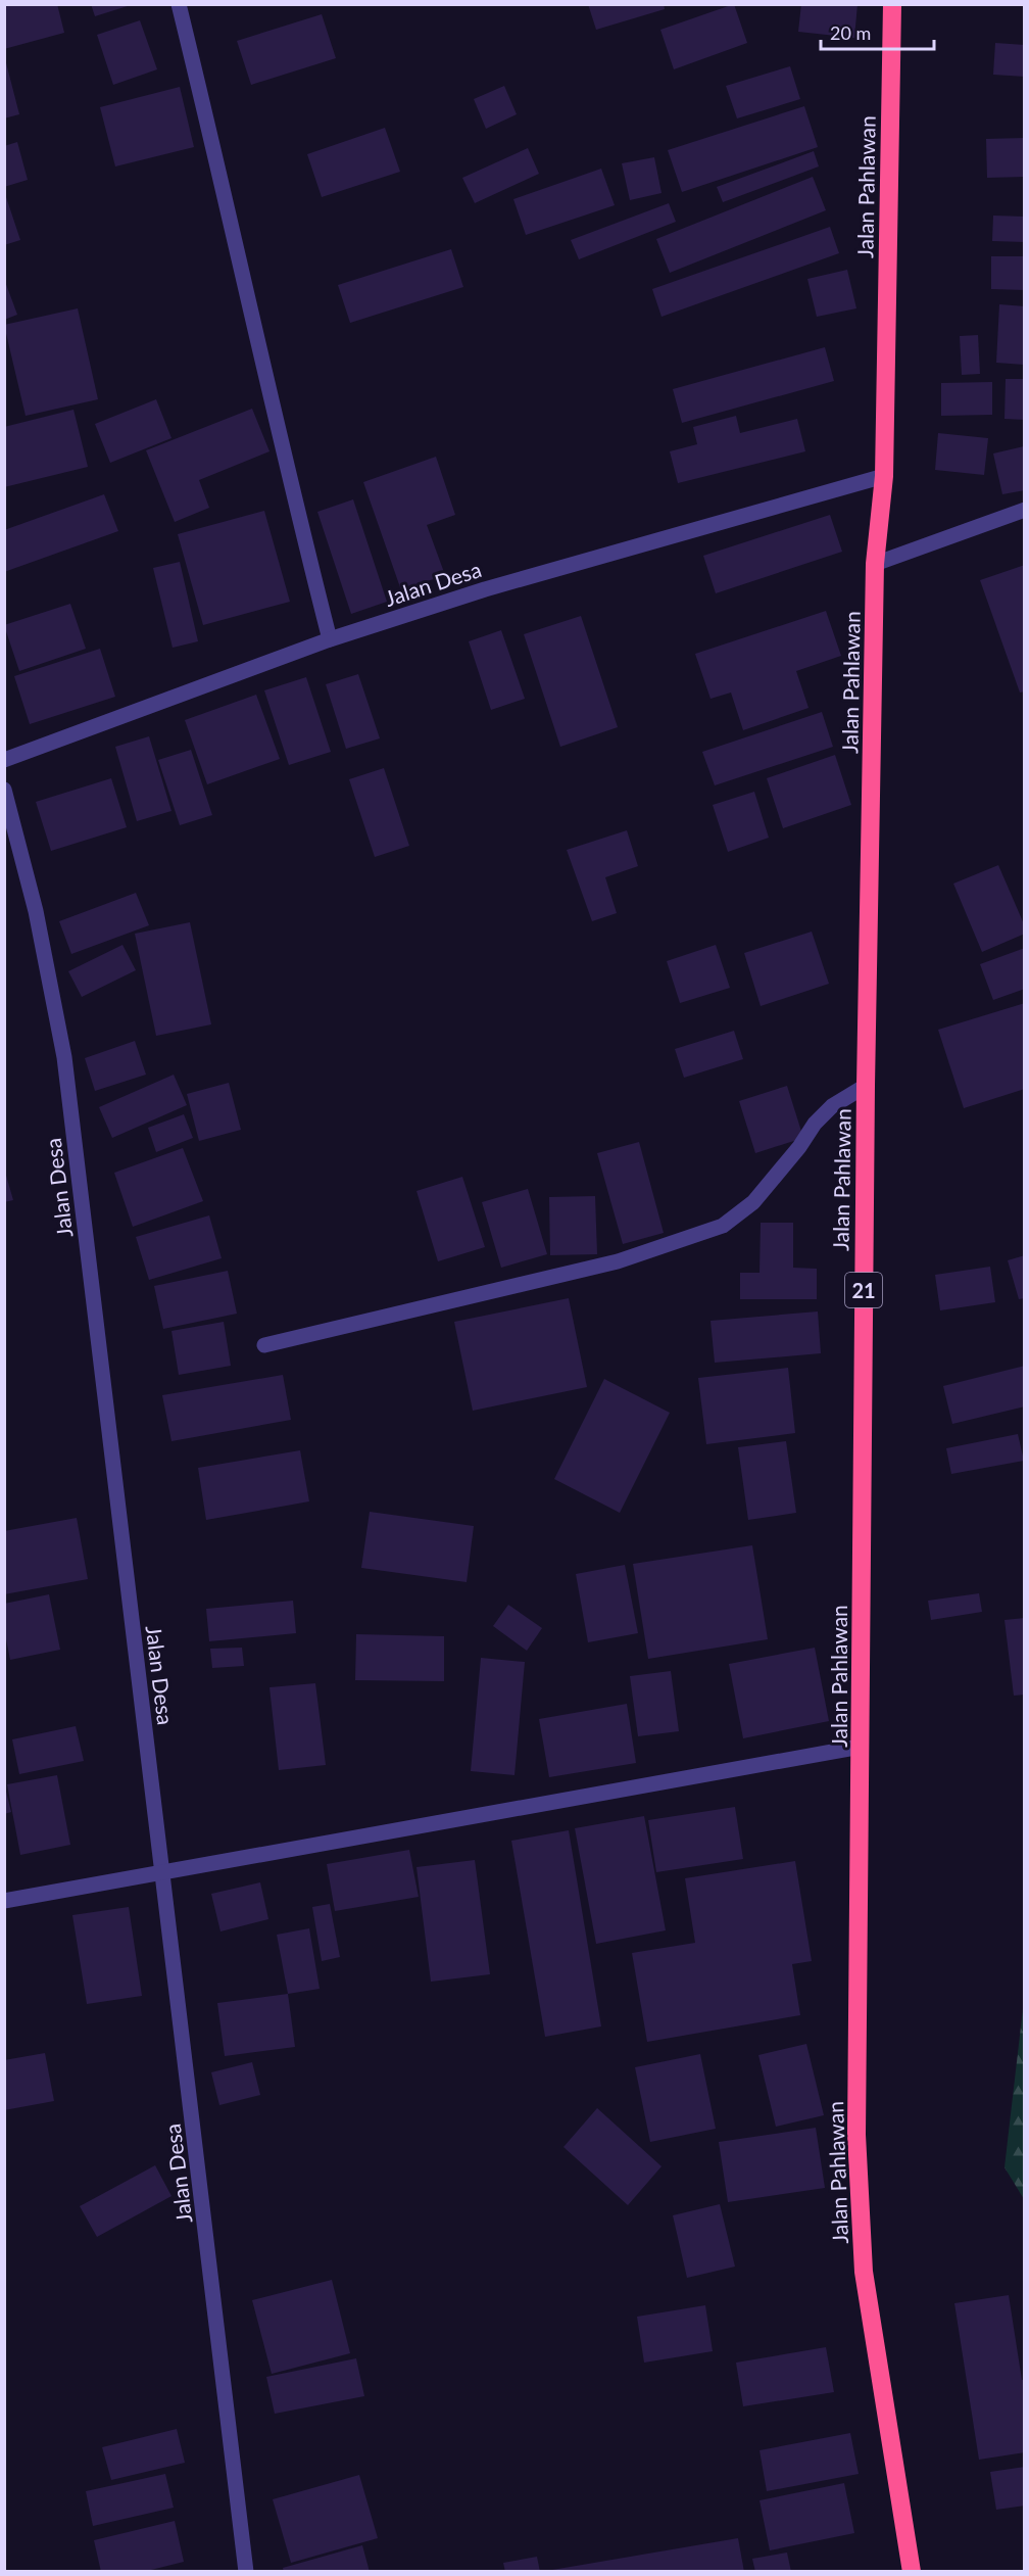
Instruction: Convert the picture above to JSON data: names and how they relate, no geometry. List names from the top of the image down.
{
  "streets": {
    "highway": ["Jalan Pahlawan", "21"],
    "street": ["Jalan Desa"]
  },
  "crossings": [
    ["Jalan Pahlawan", "Jalan Desa"]
  ],
  "scale_bar": "20 m"
}
